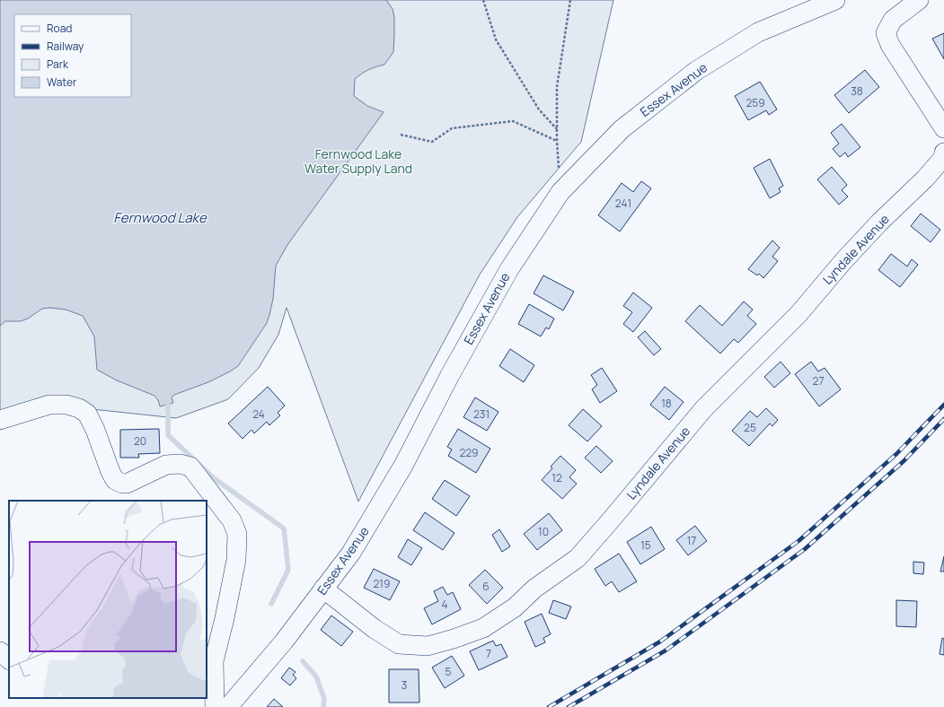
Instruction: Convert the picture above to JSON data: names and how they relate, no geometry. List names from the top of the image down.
{
  "streets": {
    "street": ["Essex Avenue", "Lyndale Avenue"]
  },
  "crossings": [
    ["Essex Avenue", "Lyndale Avenue"]
  ],
  "water": ["Fernwood Lake"],
  "parks": ["Fernwood Lake Water Supply Land"],
  "house_numbers": [
    "38",
    "259",
    "241",
    "27",
    "18",
    "24",
    "231",
    "25",
    "20",
    "229",
    "12",
    "10",
    "17",
    "15",
    "219",
    "6",
    "4",
    "7",
    "5",
    "3"
  ],
  "legend": [
    "Road",
    "Railway",
    "Park",
    "Water"
  ]
}
